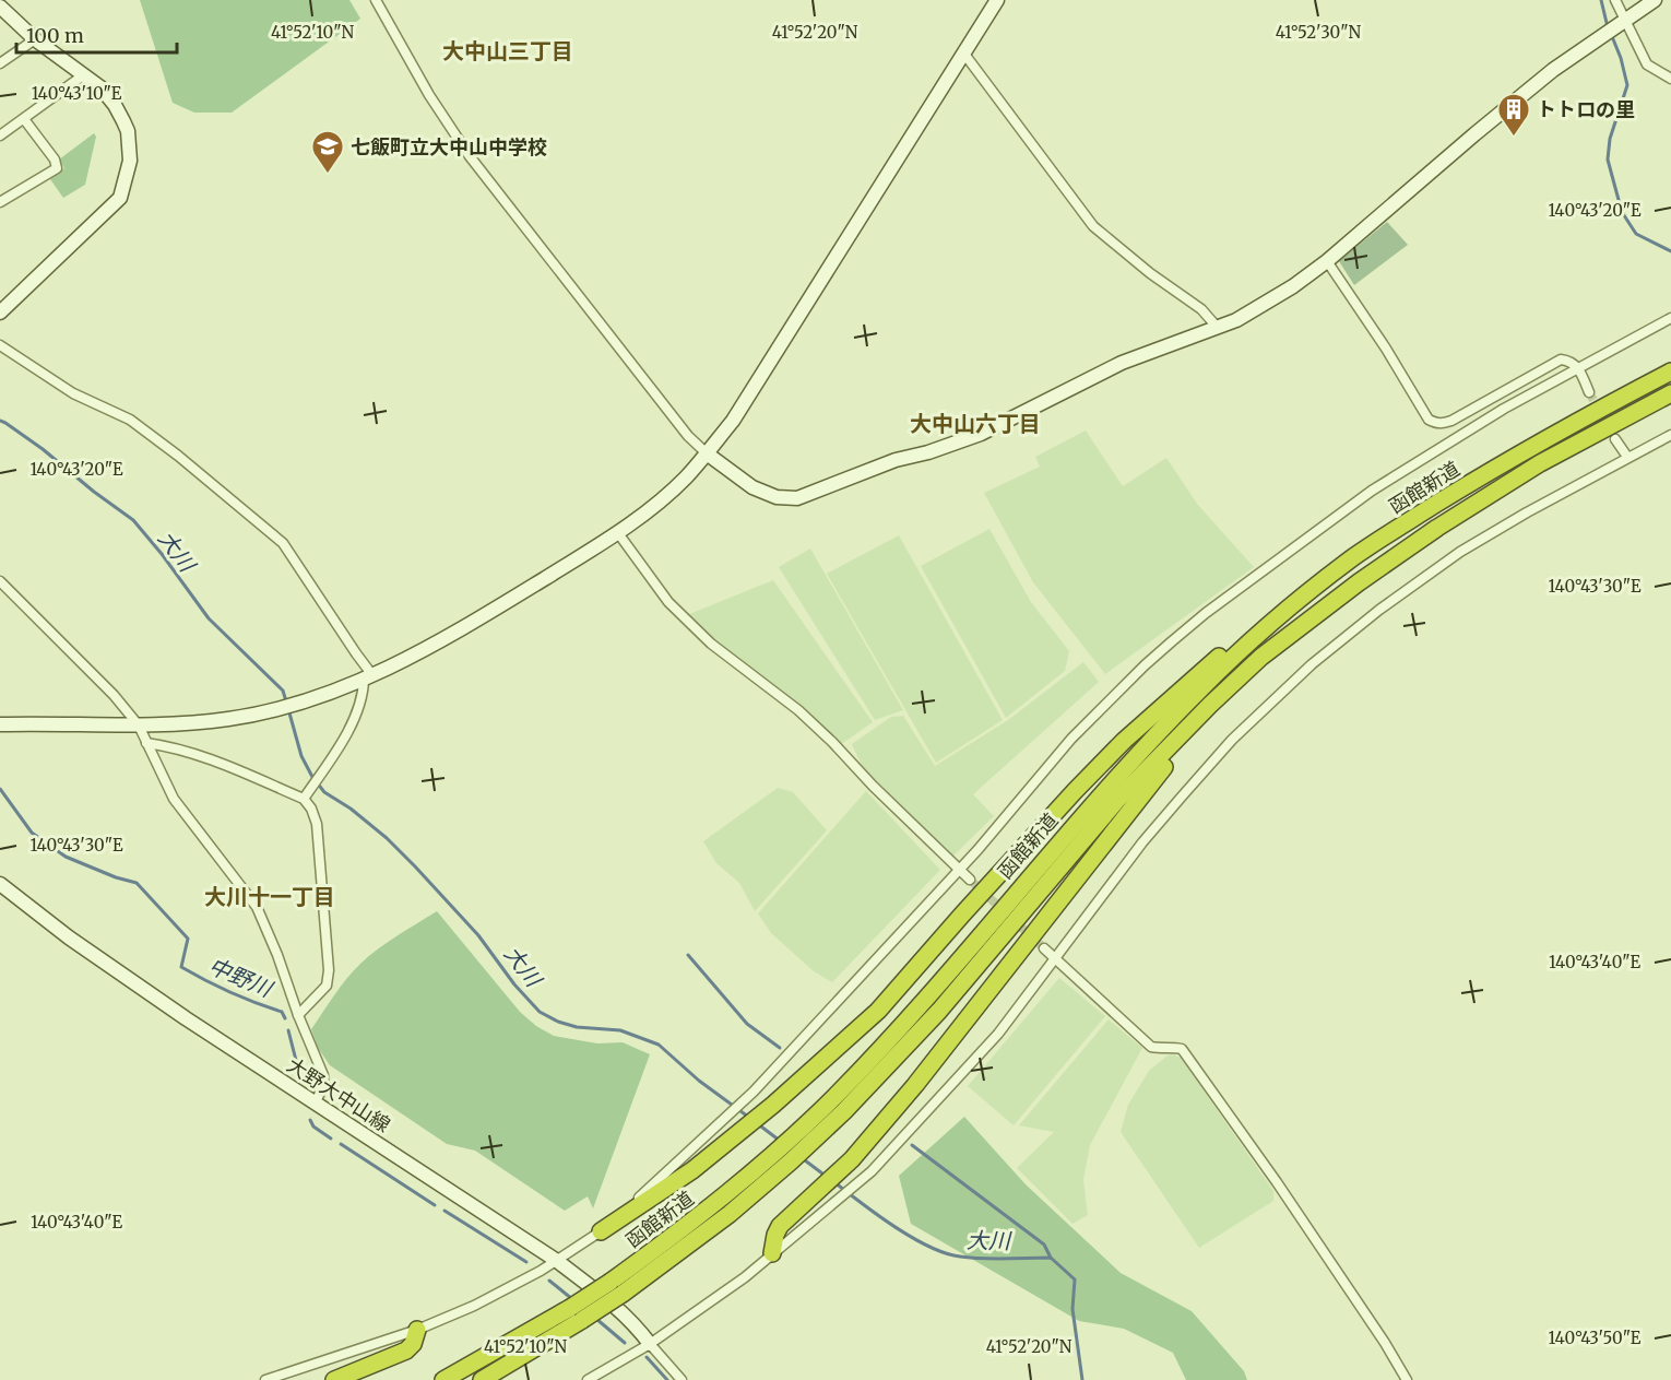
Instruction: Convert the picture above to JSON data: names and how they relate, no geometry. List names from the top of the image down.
{
  "streets": {
    "highway": ["函館新道"],
    "street": ["大野大中山線"]
  },
  "districts": ["大中山三丁目", "大中山六丁目", "大川十一丁目"],
  "water": ["大川", "中野川"],
  "places": {
    "building": ["トトロの里"],
    "school or university": ["七飯町立大中山中学校"]
  },
  "scale_bar": "100 m",
  "coordinates": [
    "41°52'10\"N",
    "41°52'20\"N",
    "41°52'30\"N",
    "140°43'10\"E",
    "140°43'20\"E",
    "140°43'30\"E",
    "140°43'40\"E",
    "140°43'50\"E"
  ]
}
